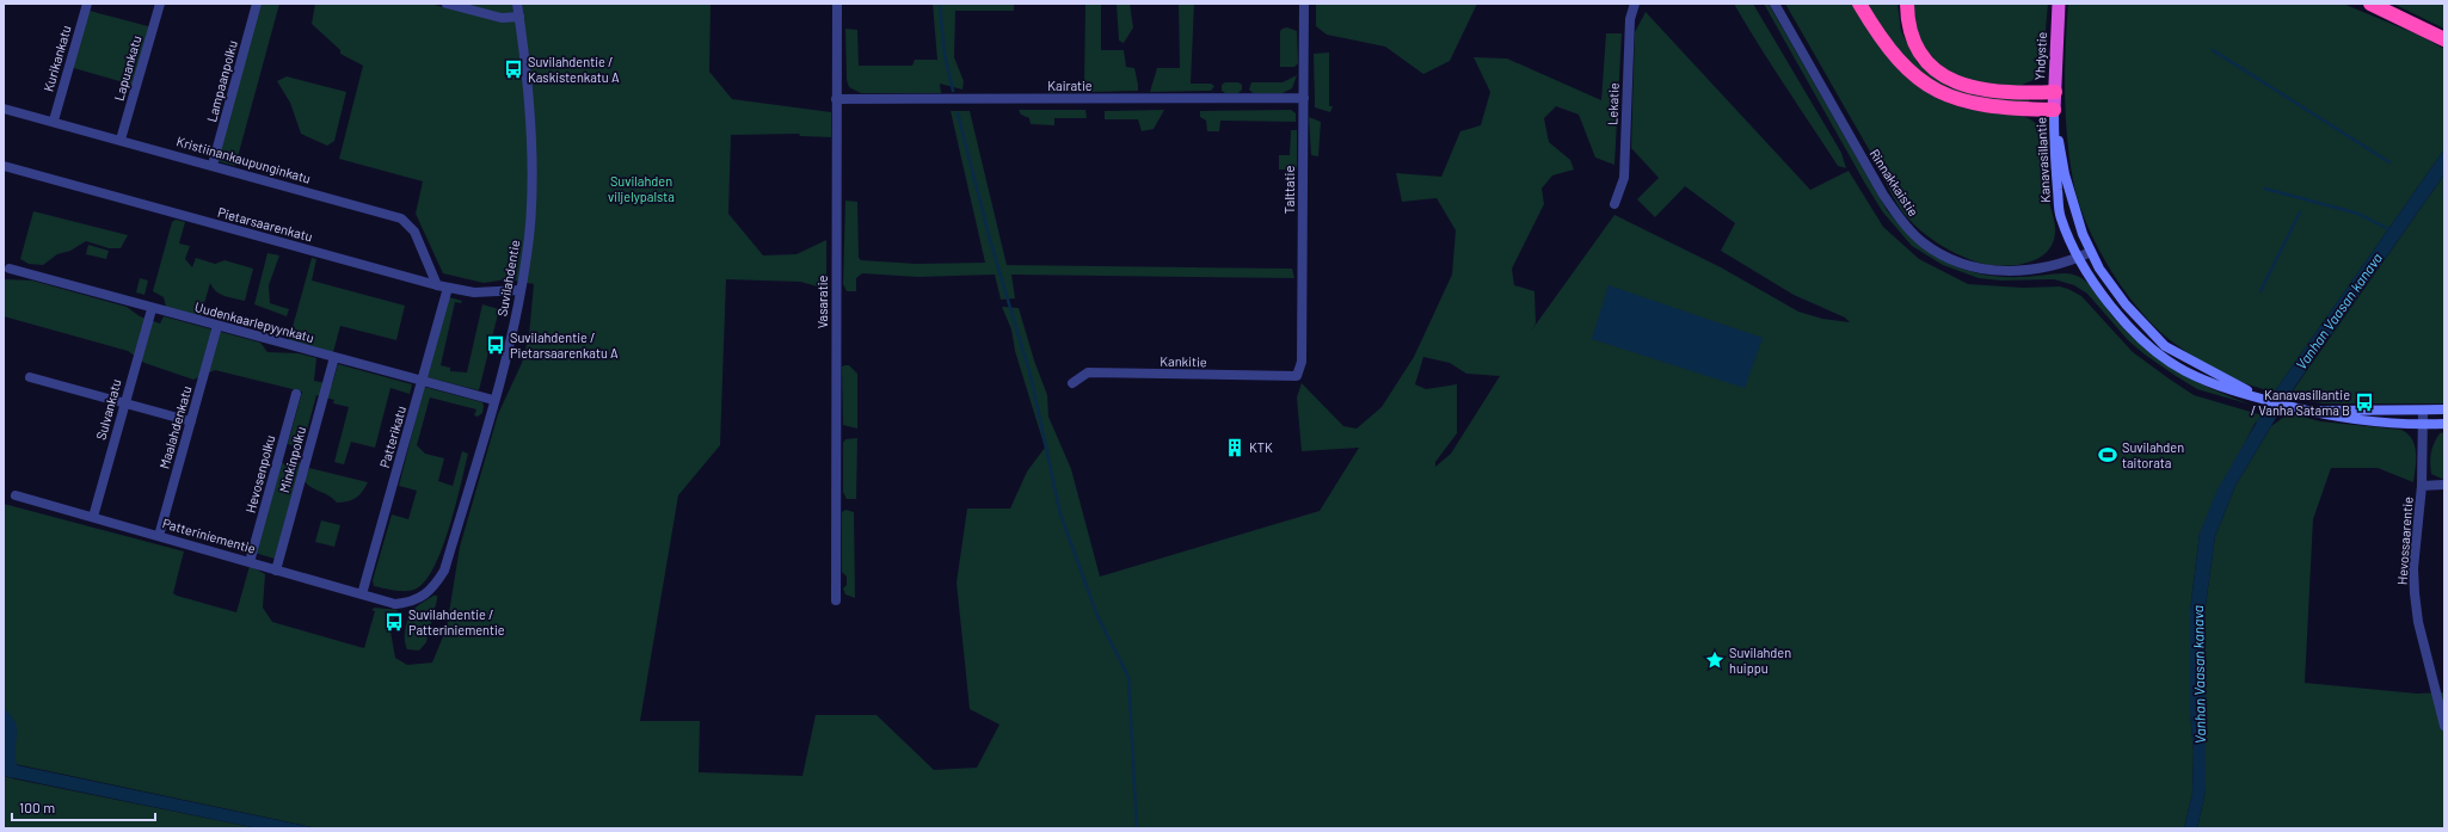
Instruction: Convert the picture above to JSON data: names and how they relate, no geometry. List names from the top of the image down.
{
  "streets": {
    "highway": ["Yhdystie"],
    "main road": ["Kanavasillantie"],
    "street": [
      "Kurikankatu",
      "Lapuankatu",
      "Lampaanpolku",
      "Kairatie",
      "Lekatie",
      "Kristiinankaupunginkatu",
      "Rinnakkaistie",
      "Talttatie",
      "Pietarsaarenkatu",
      "Suvilahdentie",
      "Vasaratie",
      "Uudenkaarlepyynkatu",
      "Kankitie",
      "Sulvankatu",
      "Maalahdenkatu",
      "Patterikatu",
      "Minkinpolku",
      "Hevosenpolku",
      "Patteriniementie",
      "Hevossaarentie"
    ]
  },
  "crossings": [
    ["Yhdystie", "Kanavasillantie"],
    ["Kurikankatu", "Kristiinankaupunginkatu"],
    ["Lapuankatu", "Kristiinankaupunginkatu"],
    ["Lampaanpolku", "Kristiinankaupunginkatu"],
    ["Kairatie", "Talttatie"],
    ["Kairatie", "Vasaratie"],
    ["Kristiinankaupunginkatu", "Pietarsaarenkatu"],
    ["Kanavasillantie", "Rinnakkaistie"],
    ["Kanavasillantie", "Hevossaarentie"],
    ["Talttatie", "Kankitie"],
    ["Pietarsaarenkatu", "Suvilahdentie"],
    ["Pietarsaarenkatu", "Patterikatu"],
    ["Suvilahdentie", "Uudenkaarlepyynkatu"],
    ["Suvilahdentie", "Patteriniementie"],
    ["Uudenkaarlepyynkatu", "Sulvankatu"],
    ["Uudenkaarlepyynkatu", "Maalahdenkatu"],
    ["Uudenkaarlepyynkatu", "Patterikatu"],
    ["Uudenkaarlepyynkatu", "Minkinpolku"],
    ["Sulvankatu", "Patteriniementie"],
    ["Maalahdenkatu", "Patteriniementie"],
    ["Patterikatu", "Patteriniementie"],
    ["Minkinpolku", "Patteriniementie"],
    ["Hevosenpolku", "Patteriniementie"]
  ],
  "water": ["Vanhan Vaasan kanava"],
  "parks": ["Suvilahden viljelypalsta"],
  "places": {
    "bus stop": [
      "Suvilahdentie / Kaskistenkatu A",
      "Suvilahdentie / Pietarsaarenkatu A",
      "Kanavasillantie / Vanha Satama B",
      "Suvilahdentie / Patteriniementie"
    ],
    "building": ["KTK"],
    "sports": ["Suvilahden taitorata"],
    "place": ["Suvilahden huippu"]
  },
  "scale_bar": "100 m"
}
